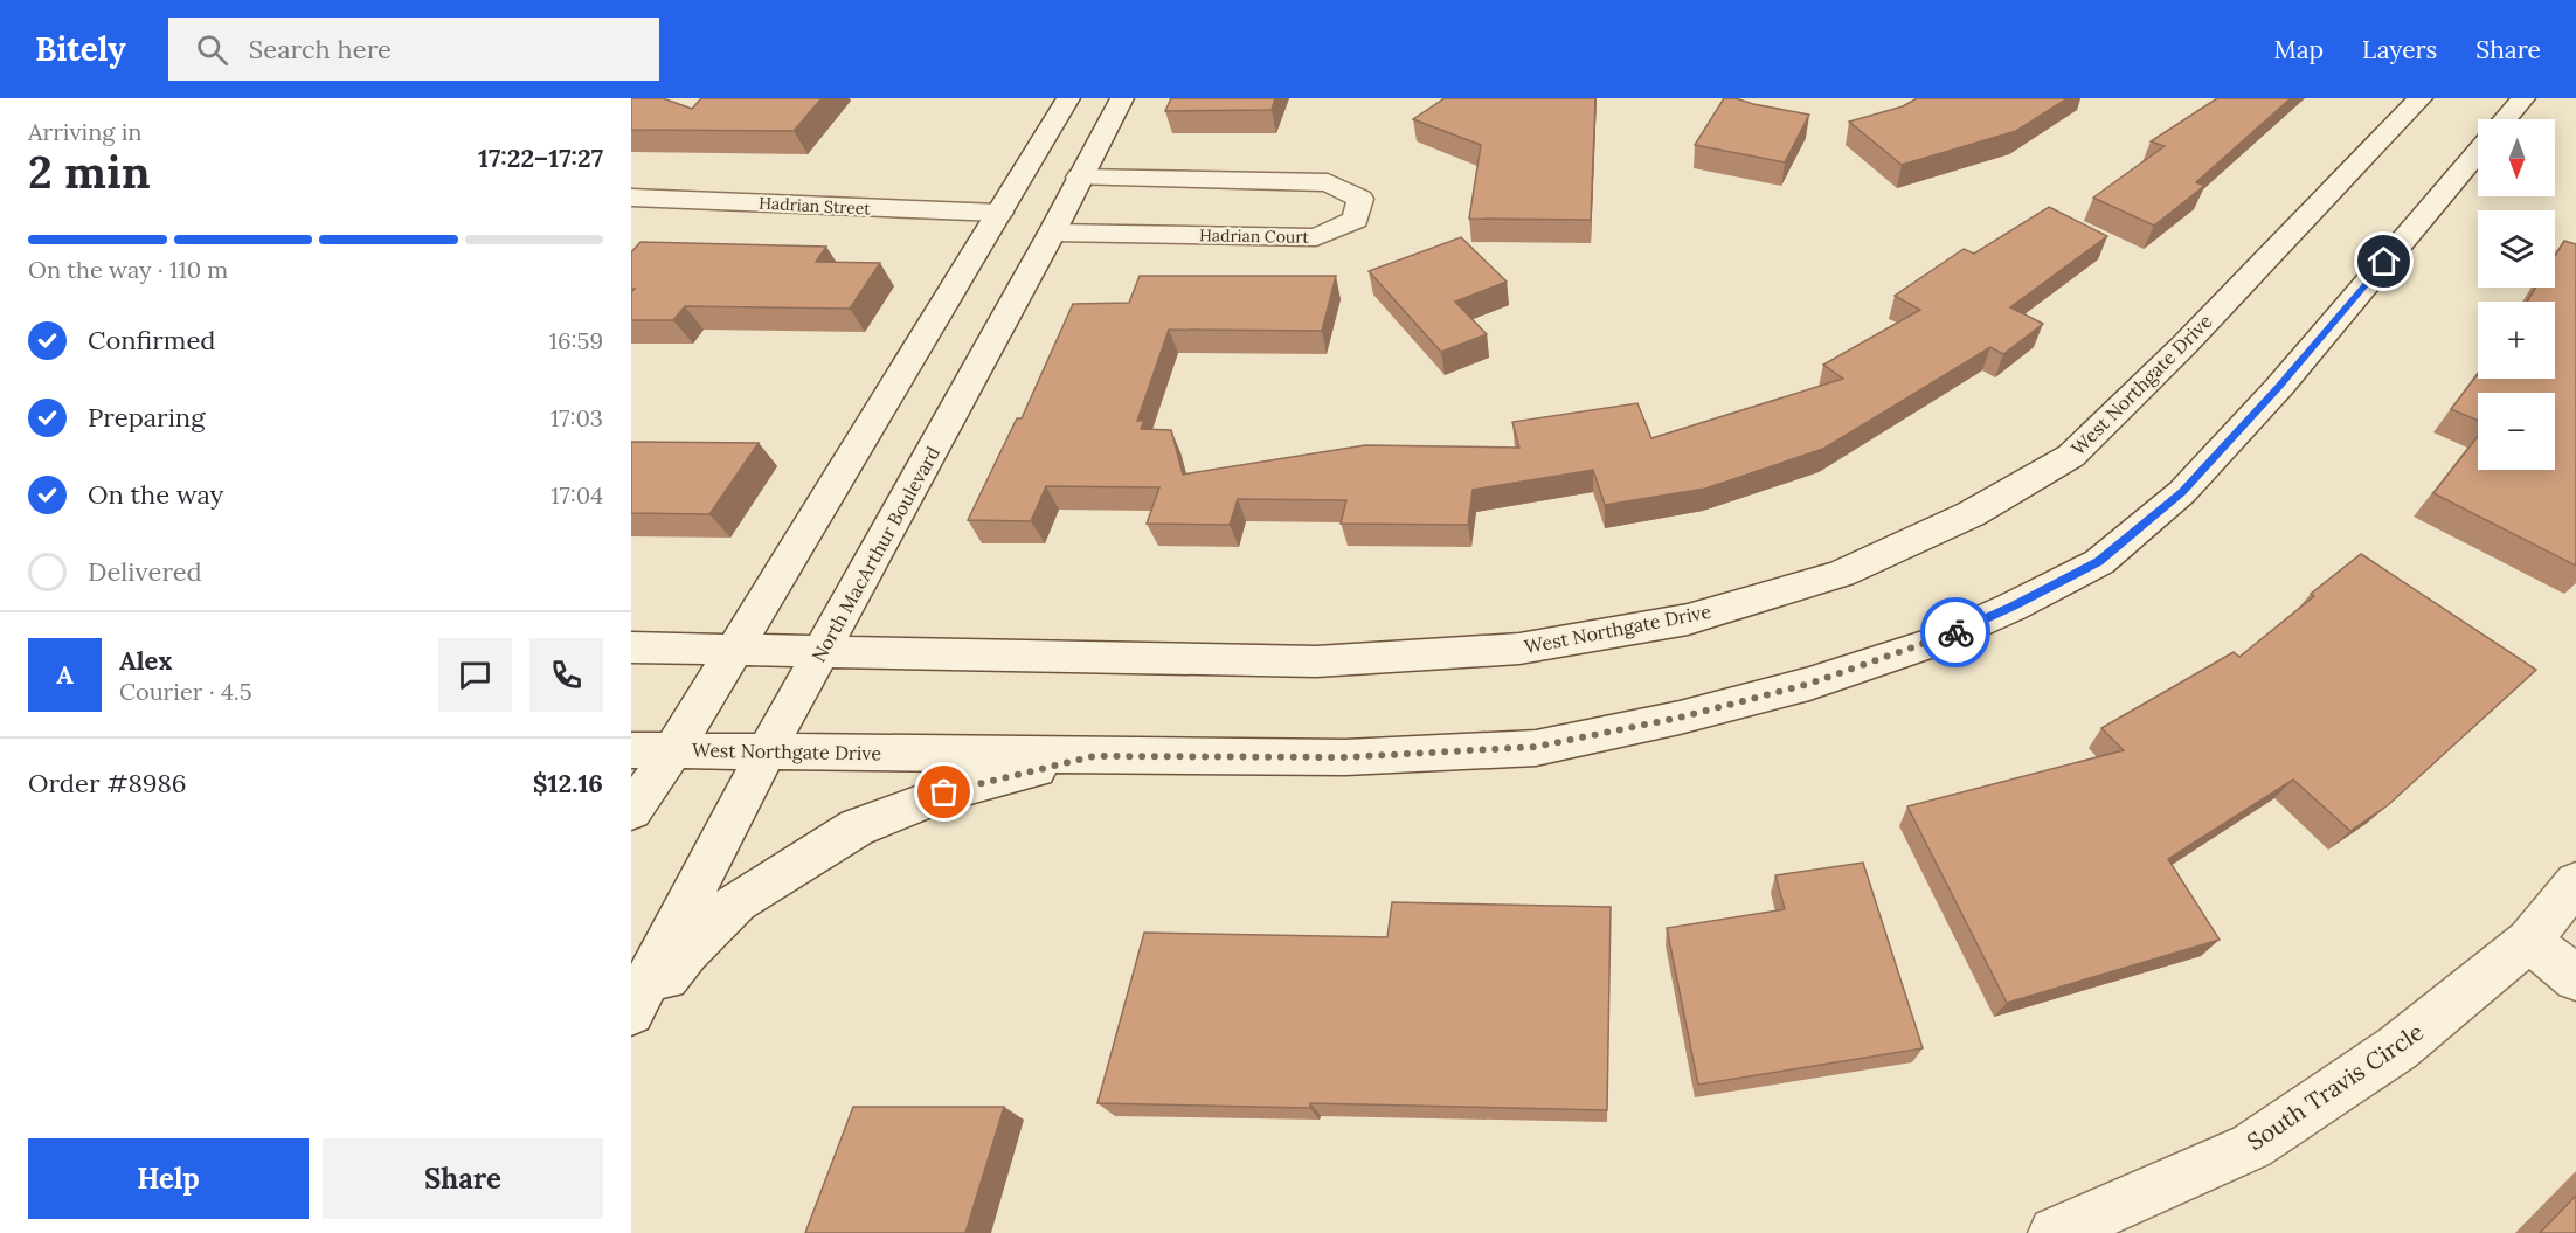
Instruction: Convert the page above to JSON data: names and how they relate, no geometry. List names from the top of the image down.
{
  "streets": {
    "main road": [
      "Hadrian Street",
      "Hadrian Court",
      "West Northgate Drive",
      "North MacArthur Boulevard",
      "South Travis Circle"
    ]
  },
  "crossings": [
    ["Hadrian Street", "Hadrian Court"],
    ["Hadrian Street", "North MacArthur Boulevard"],
    ["Hadrian Court", "North MacArthur Boulevard"],
    ["West Northgate Drive", "North MacArthur Boulevard"]
  ],
  "north": "bottom",
  "page": {
    "header": "Bitely",
    "search": "Search here",
    "nav": ["Map", "Layers", "Share"],
    "heading": ["2 min", "Arriving in", "17:22–17:27"],
    "panel": [
      "Alex",
      "Courier · 4.5",
      "Order #8986",
      "$12.16"
    ],
    "map_buttons": ["+", "−"],
    "bar": "On the way · 110 m",
    "list": [
      ["Confirmed", "16:59"],
      ["Preparing", "17:03"],
      ["On the way", "17:04"],
      "Delivered"
    ],
    "round": "A",
    "buttons": ["Help", "Share"]
  }
}
